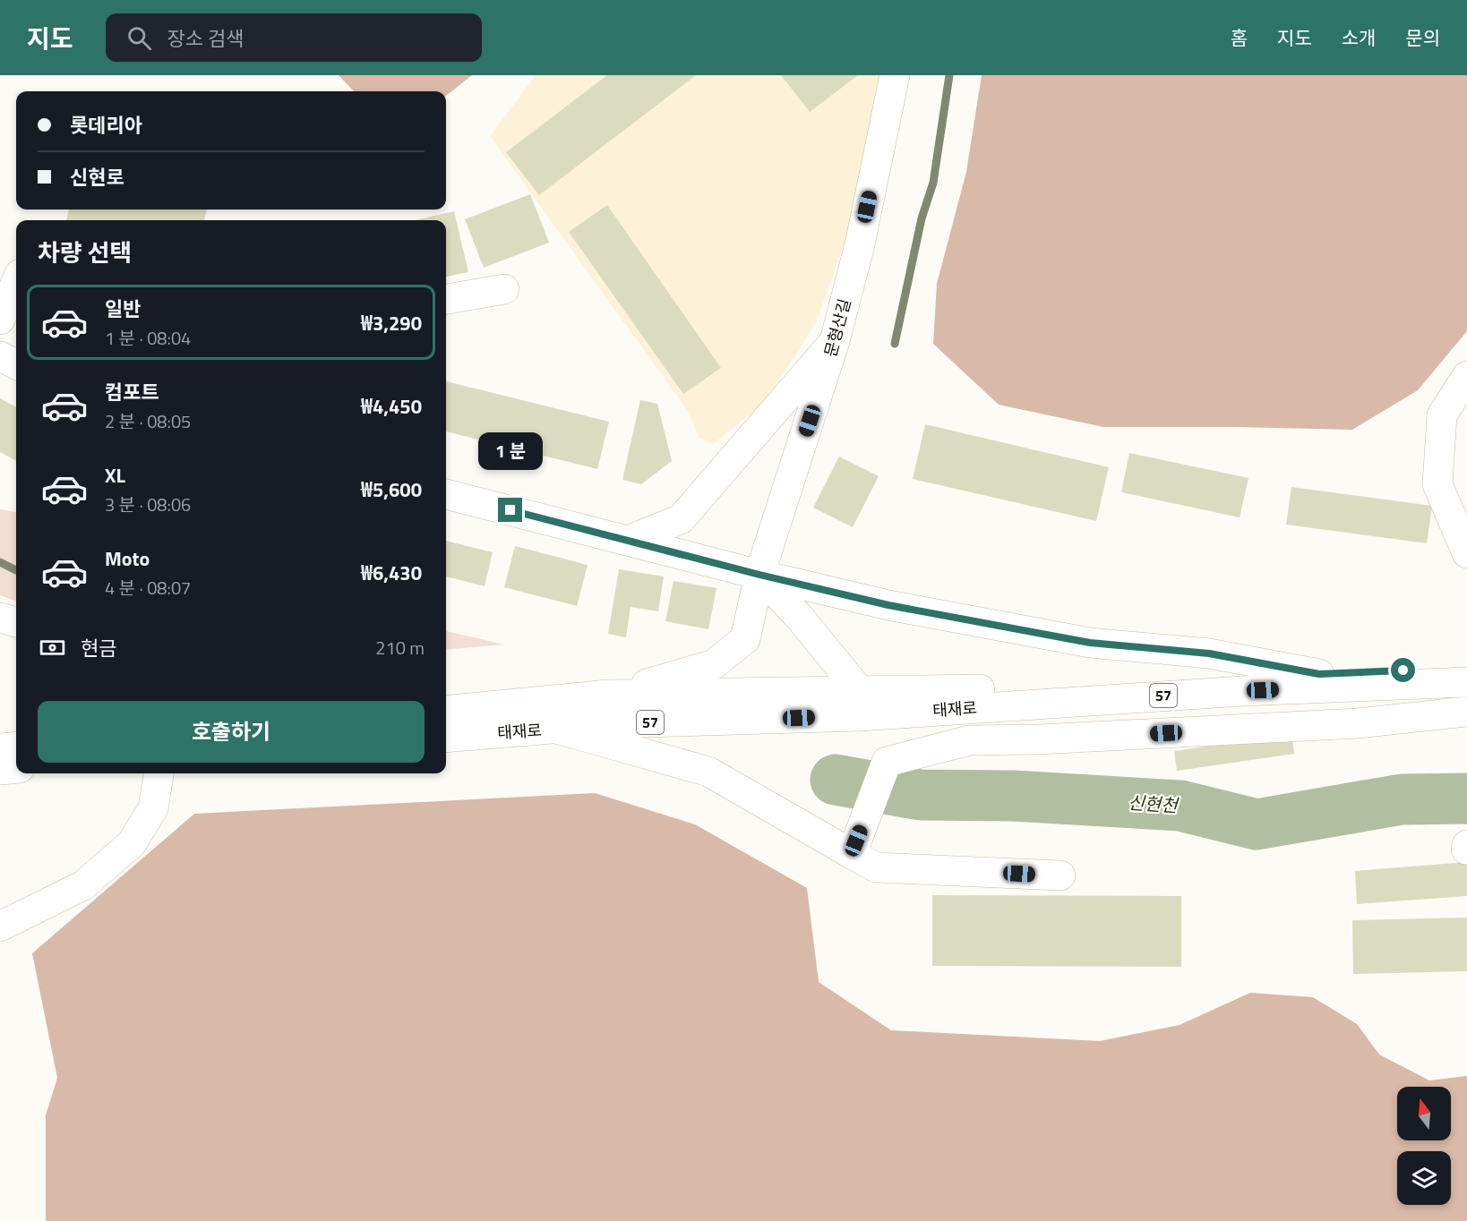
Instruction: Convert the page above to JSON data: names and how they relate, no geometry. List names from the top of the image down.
{
  "streets": {
    "main road": ["문형산길", "57", "태재로"]
  },
  "crossings": [
    ["문형산길", "태재로"]
  ],
  "water": ["신현천"],
  "north": "top",
  "page": {
    "header": "지도",
    "search": "장소 검색",
    "nav": [
      "홈",
      "지도",
      "소개",
      "문의"
    ],
    "banner": ["롯데리아", "신현로"],
    "heading": "차량 선택",
    "list": [
      {
        "name": "일반",
        "note": "1 분 · 08:04",
        "value": "₩3,290"
      },
      {
        "name": "컴포트",
        "note": "2 분 · 08:05",
        "value": "₩4,450"
      },
      {
        "name": "XL",
        "note": "3 분 · 08:06",
        "value": "₩5,600"
      },
      {
        "name": "Moto",
        "note": "4 분 · 08:07",
        "value": "₩6,430"
      }
    ],
    "bubble": "1 분",
    "pay": ["현금", "210 m"],
    "buttons": "호출하기"
  }
}
